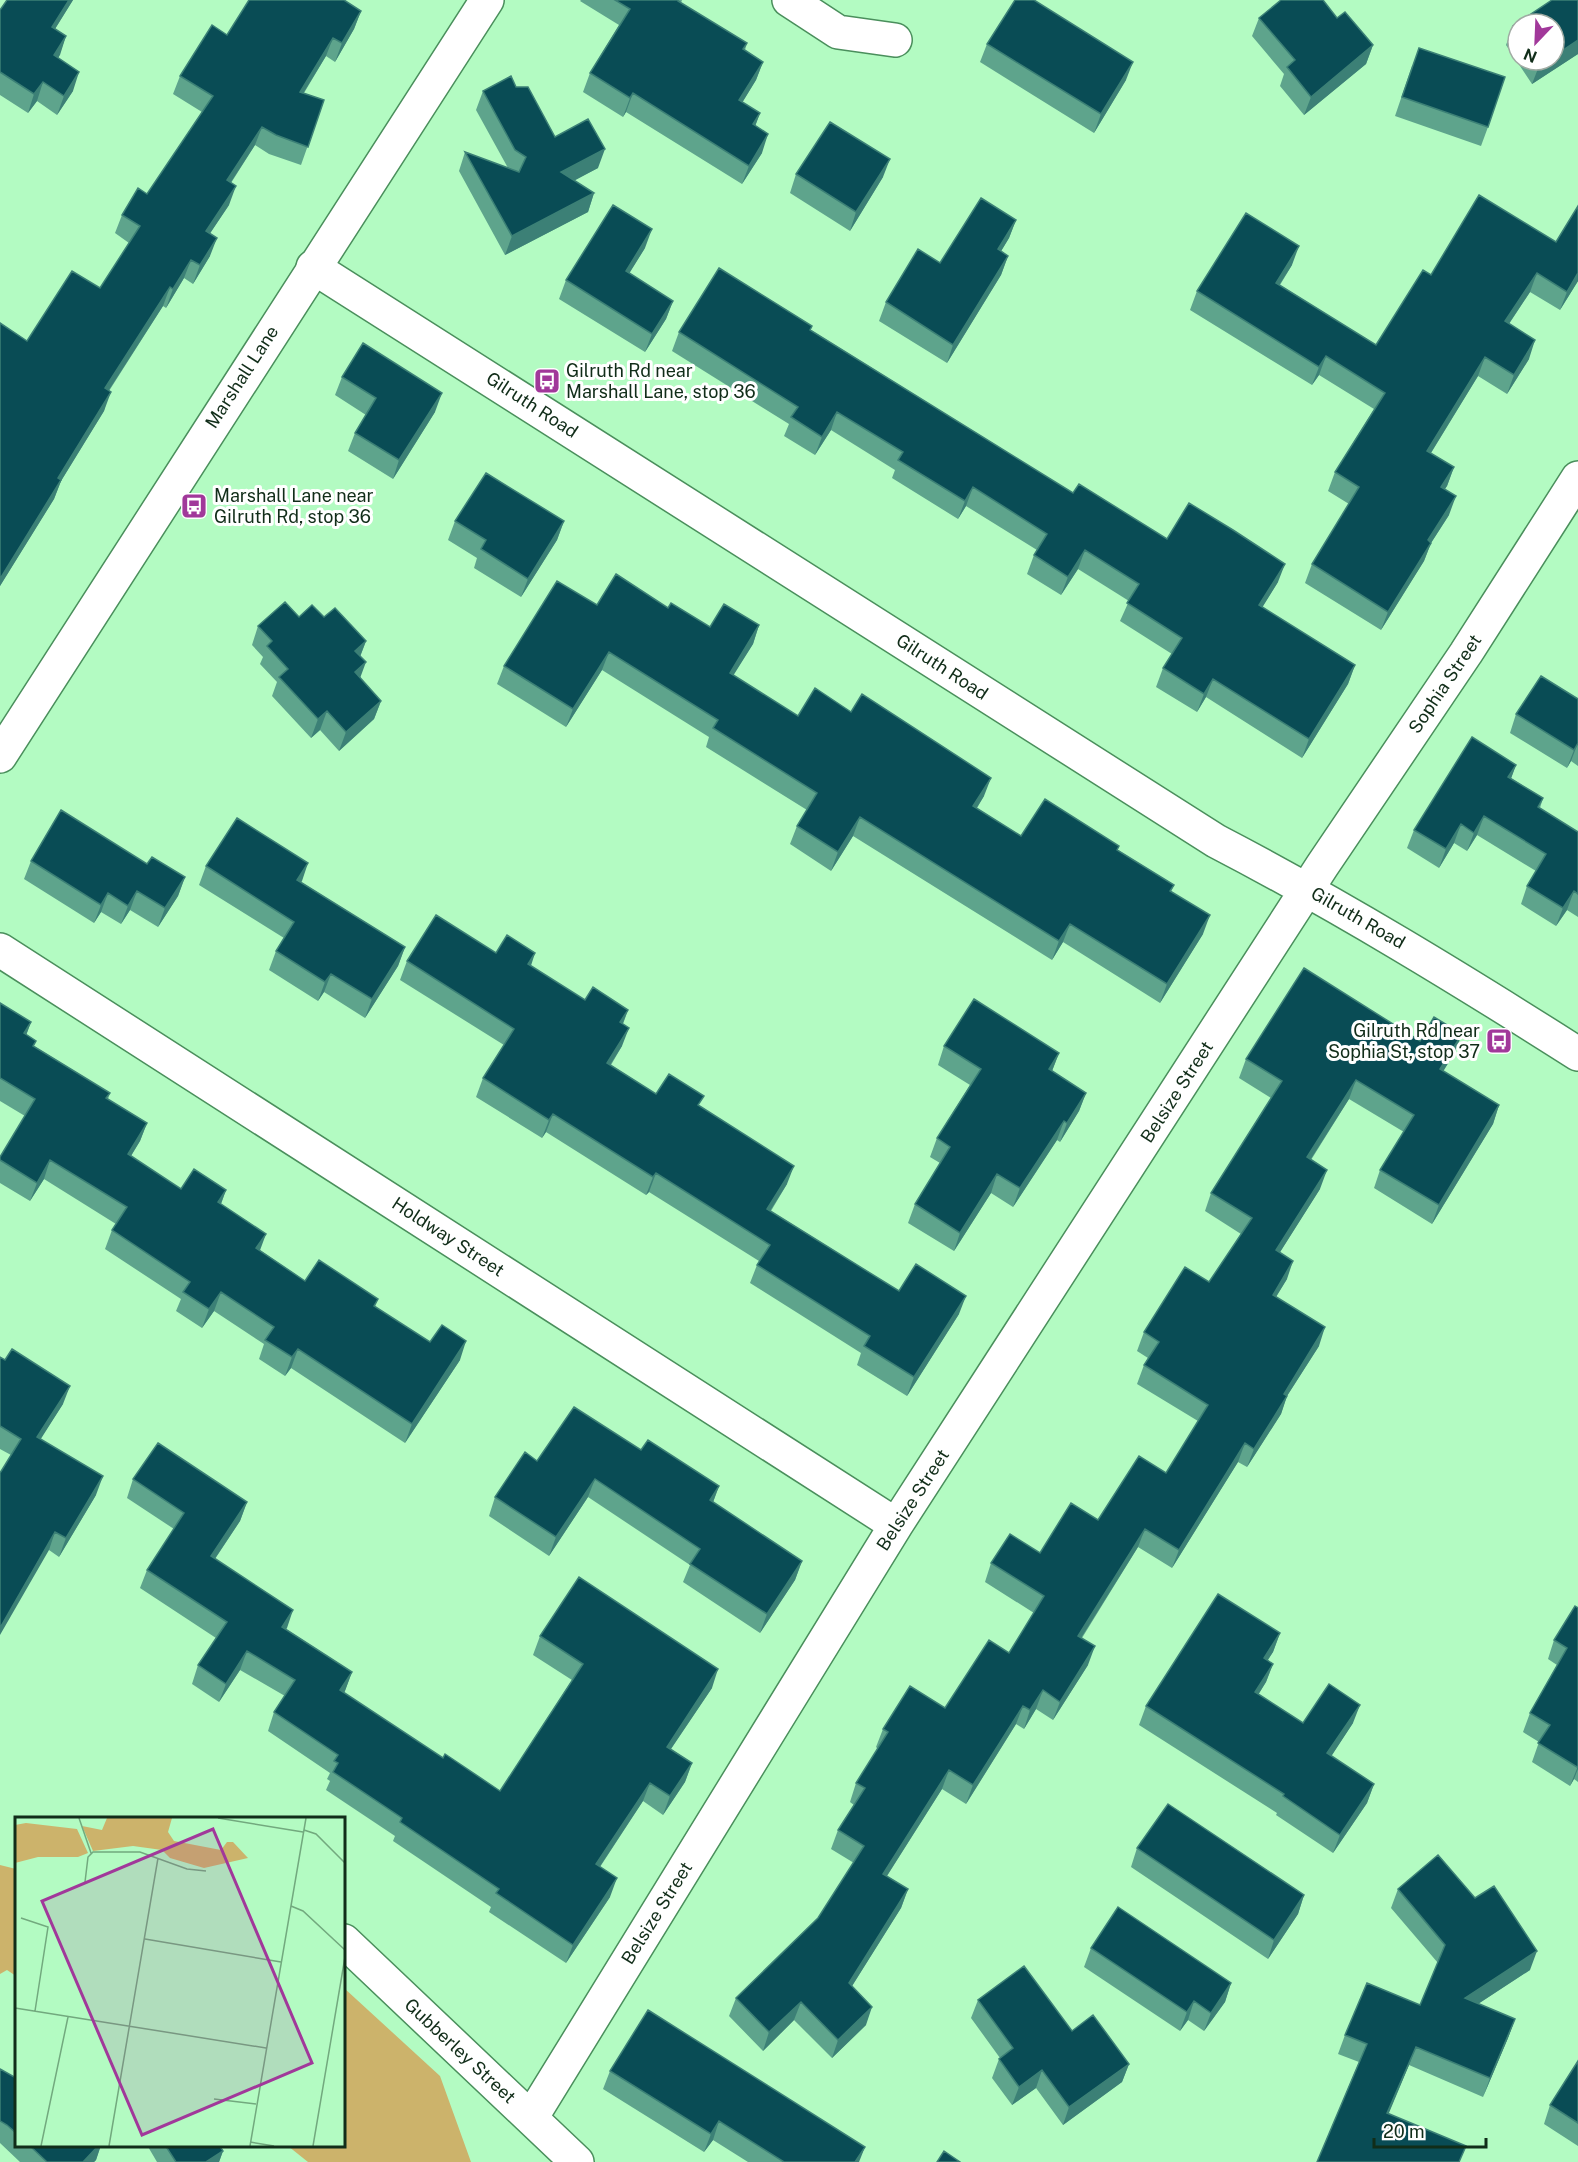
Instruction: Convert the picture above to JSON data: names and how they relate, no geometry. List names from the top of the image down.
{
  "streets": {
    "street": [
      "Marshall Lane",
      "Gilruth Road",
      "Sophia Street",
      "Belsize Street",
      "Holdway Street",
      "Gubberley Street"
    ]
  },
  "crossings": [
    ["Marshall Lane", "Gilruth Road"],
    ["Gilruth Road", "Sophia Street"],
    ["Gilruth Road", "Belsize Street"],
    ["Sophia Street", "Belsize Street"],
    ["Belsize Street", "Holdway Street"],
    ["Belsize Street", "Gubberley Street"]
  ],
  "places": {
    "bus stop": ["Gilruth Rd near Marshall Lane, stop 36", "Marshall Lane near Gilruth Rd, stop 36", "Gilruth Rd near Sophia St, stop 37"]
  },
  "scale_bar": "20 m",
  "north": "bottom left"
}
